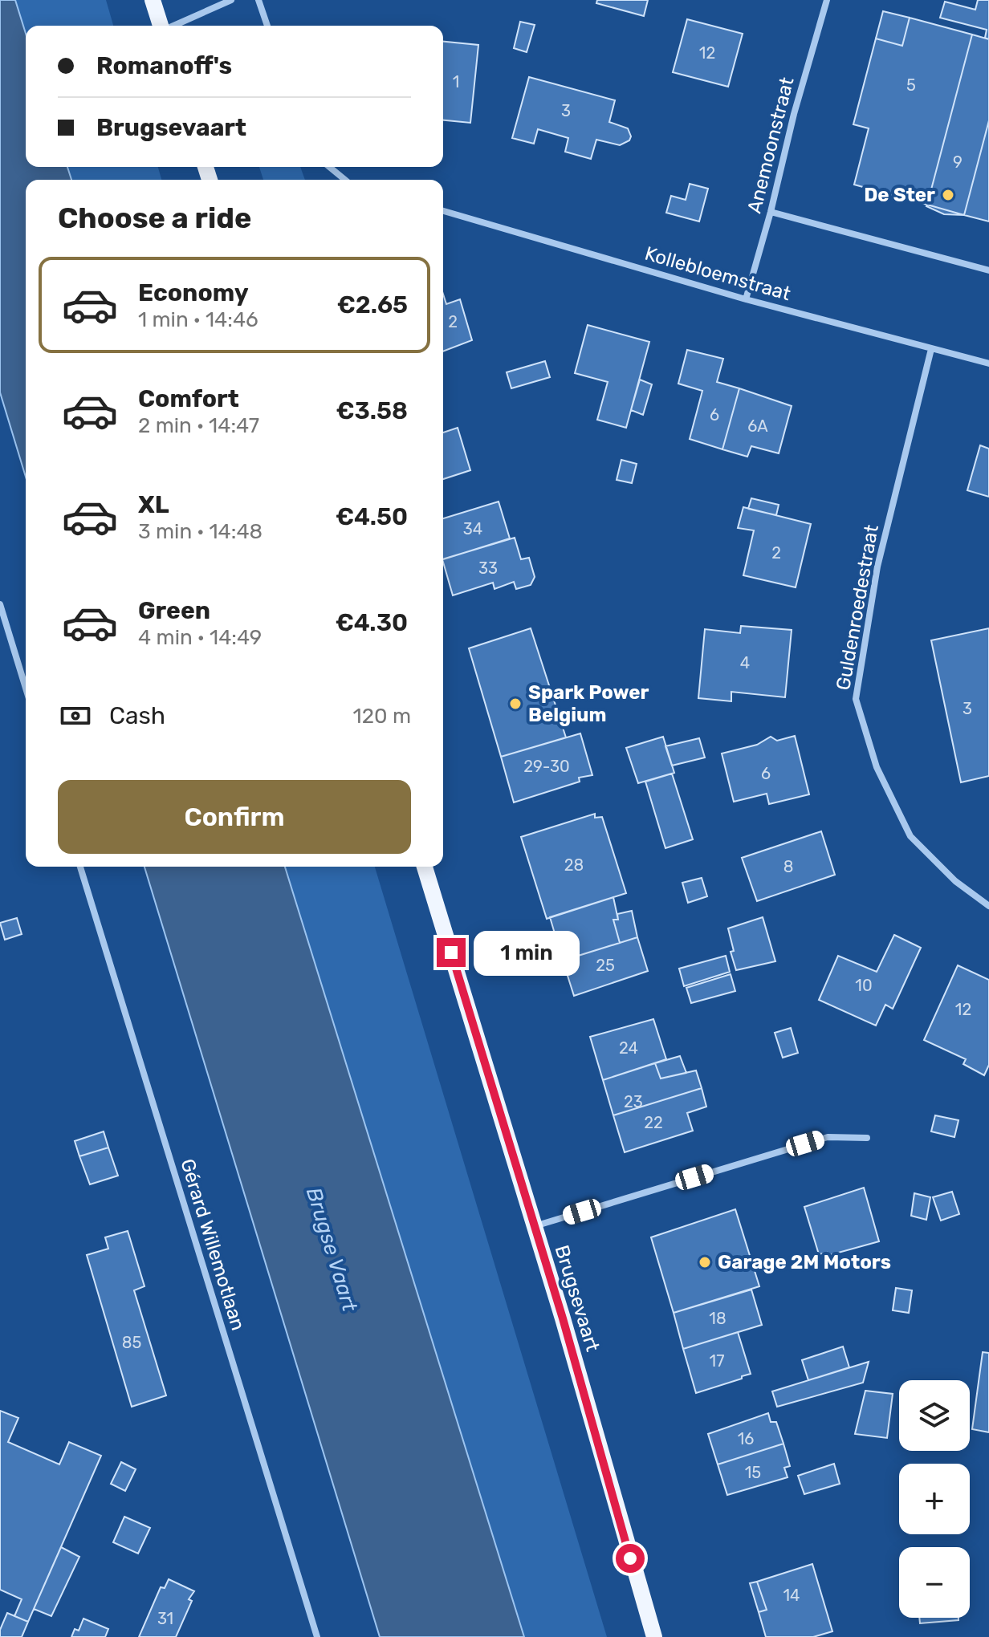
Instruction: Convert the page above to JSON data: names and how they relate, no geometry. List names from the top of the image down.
{
  "streets": {
    "main road": ["Brugsevaart"],
    "street": [
      "Anemoonstraat",
      "Kollebloemstraat",
      "Guldenroedestraat",
      "Gérard Willemotlaan"
    ]
  },
  "crossings": [
    ["Anemoonstraat", "Kollebloemstraat"],
    ["Kollebloemstraat", "Guldenroedestraat"]
  ],
  "water": ["Brugse Vaart"],
  "places": ["De Ster", "Spark Power Belgium", "Garage 2M Motors"],
  "house_numbers": [
    "12",
    "1",
    "5",
    "3",
    "9",
    "2",
    "6",
    "6A",
    "34",
    "2",
    "33",
    "4",
    "3",
    "29-30",
    "6",
    "28",
    "8",
    "25",
    "10",
    "12",
    "24",
    "23",
    "22",
    "18",
    "85",
    "17",
    "16",
    "15",
    "14",
    "31"
  ],
  "page": {
    "banner": ["Romanoff's", "Brugsevaart"],
    "heading": "Choose a ride",
    "list": [
      {
        "name": "Economy",
        "note": "1 min · 14:46",
        "value": "€2.65"
      },
      {
        "name": "Comfort",
        "note": "2 min · 14:47",
        "value": "€3.58"
      },
      {
        "name": "XL",
        "note": "3 min · 14:48",
        "value": "€4.50"
      },
      {
        "name": "Green",
        "note": "4 min · 14:49",
        "value": "€4.30"
      }
    ],
    "pay": ["Cash", "120 m"],
    "buttons": "Confirm",
    "bubble": "1 min",
    "map_buttons": ["+", "−"]
  }
}
